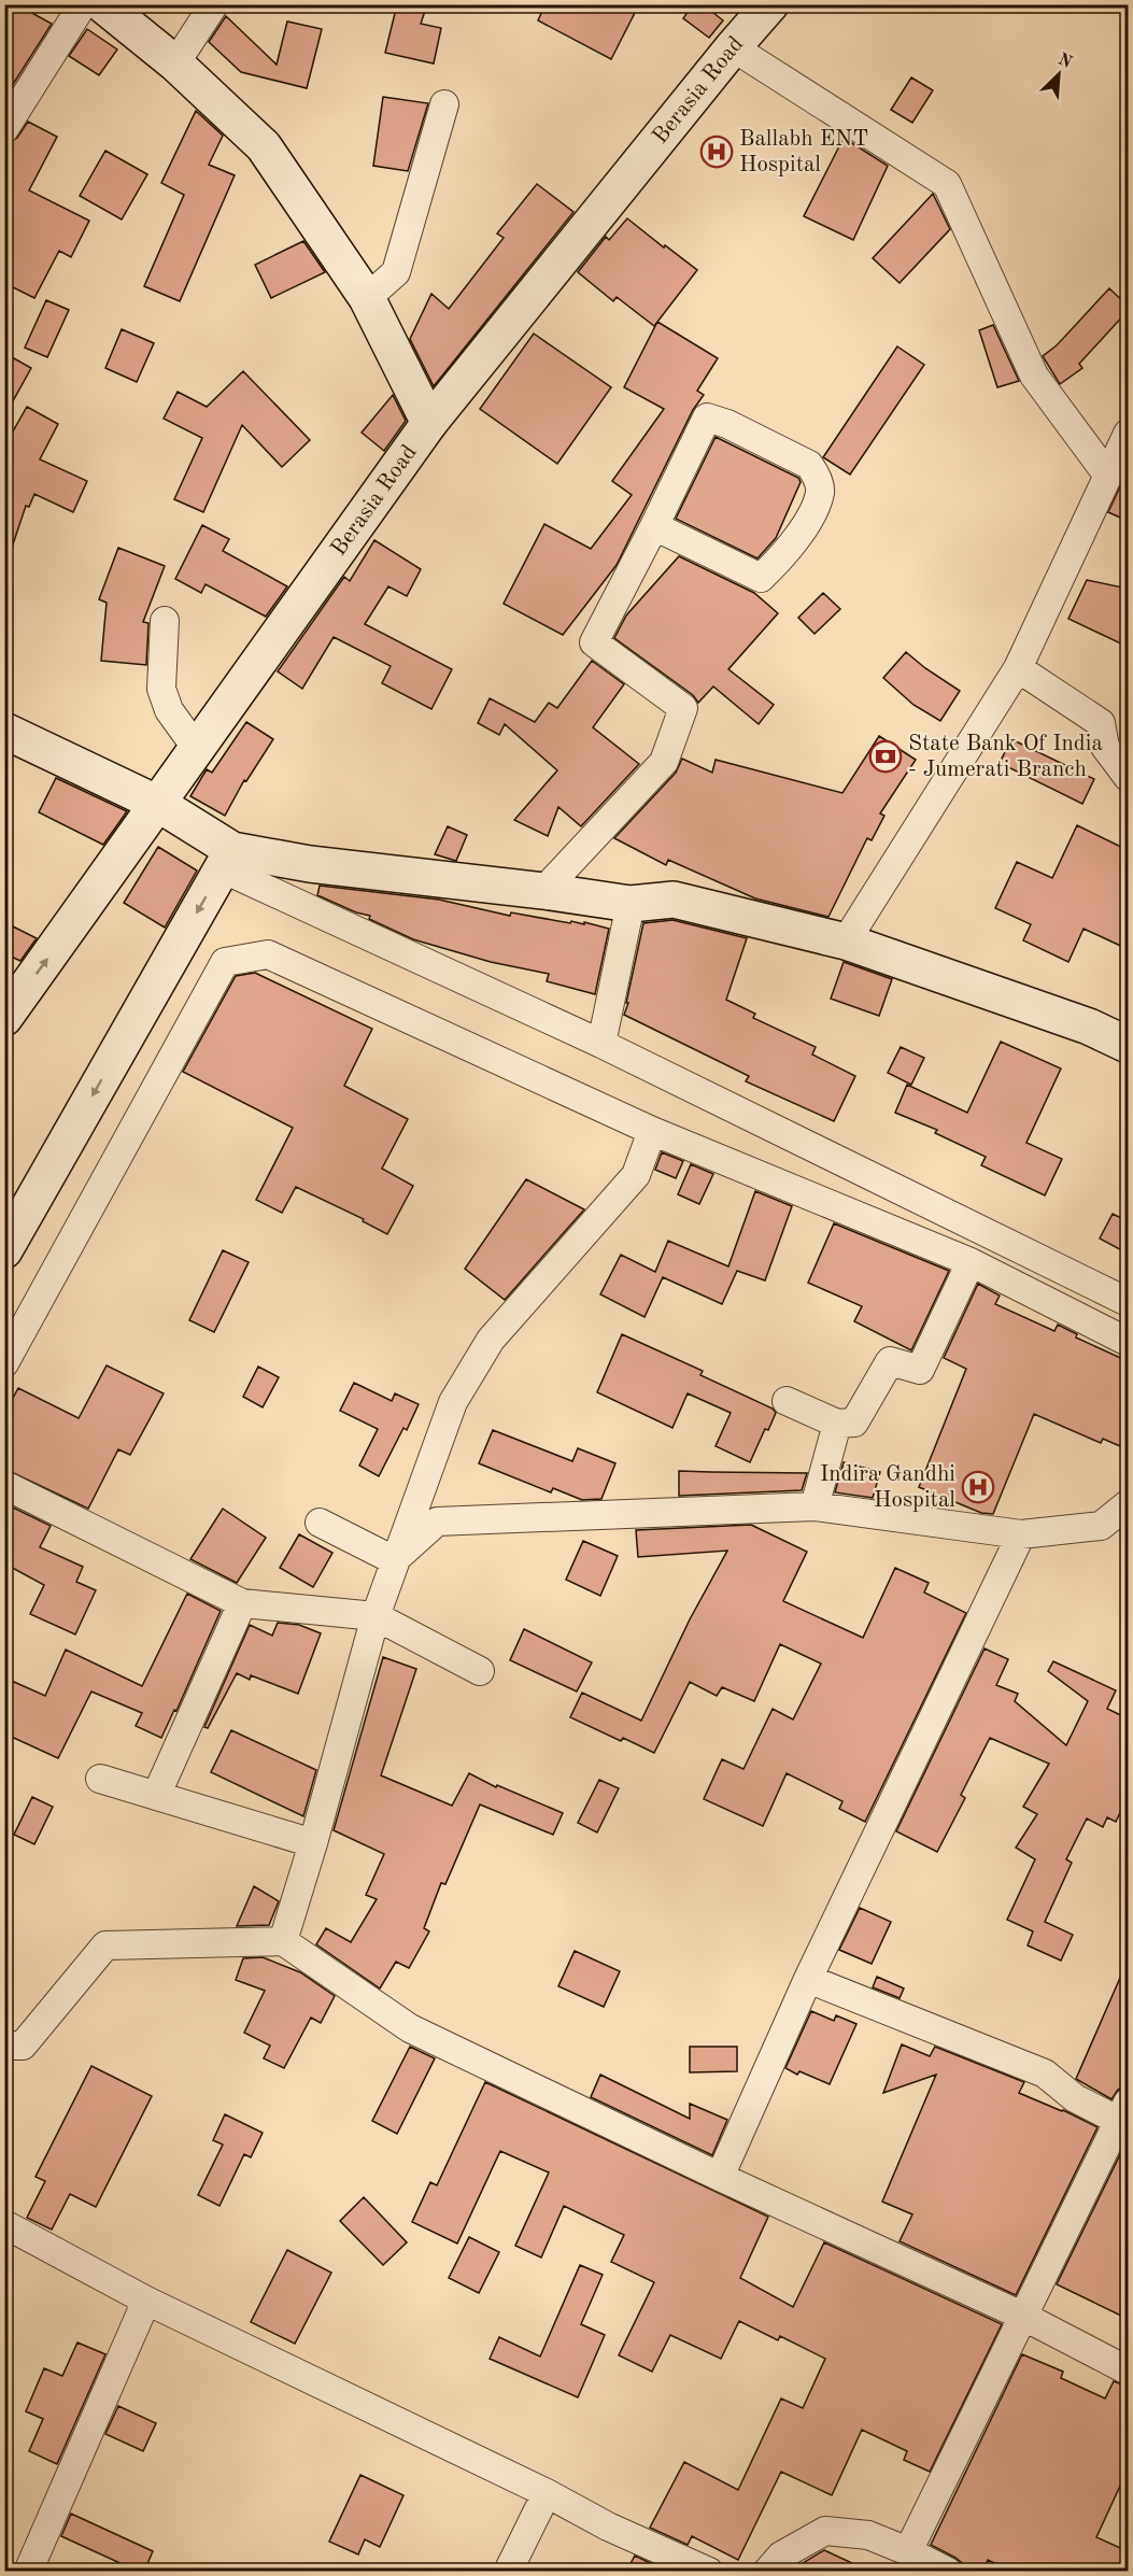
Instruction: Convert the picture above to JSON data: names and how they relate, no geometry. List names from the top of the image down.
{
  "streets": {
    "street": ["Berasia Road"]
  },
  "places": {
    "hospital": ["Ballabh ENT Hospital", "Indira Gandhi Hospital"],
    "bank": ["State Bank Of India - Jumerati Branch"]
  },
  "north": "top right"
}
